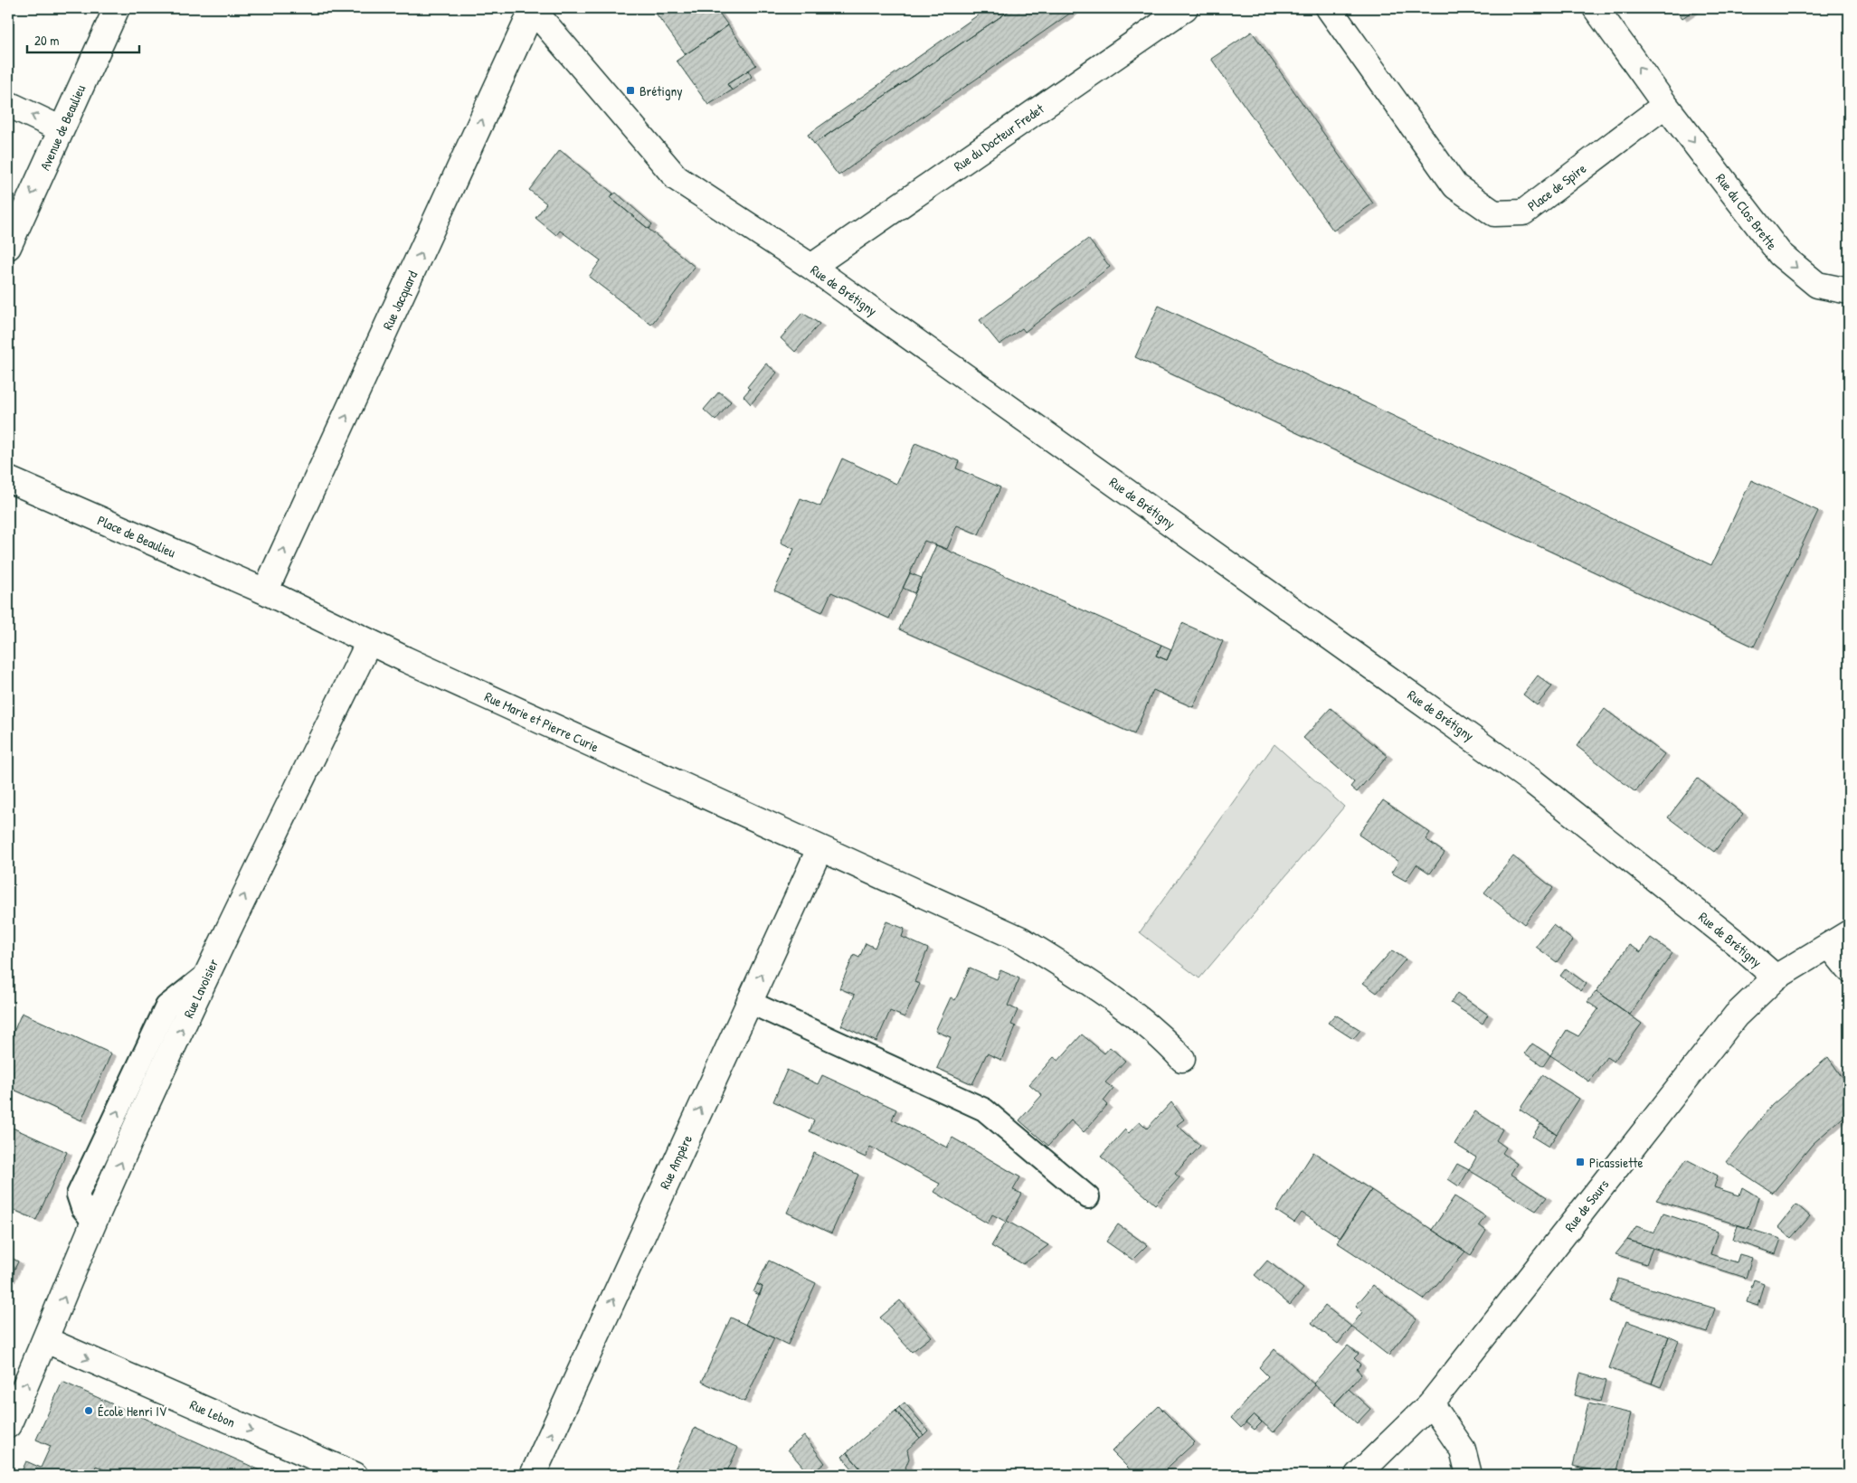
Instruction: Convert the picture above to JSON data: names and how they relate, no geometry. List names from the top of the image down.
{
  "streets": {
    "street": [
      "Avenue de Beaulieu",
      "Rue du Docteur Fredet",
      "Place de Spire",
      "Rue du Clos Brette",
      "Rue de Brétigny",
      "Rue Jacquard",
      "Place de Beaulieu",
      "Rue Marie et Pierre Curie",
      "Rue Lavoisier",
      "Rue Ampère",
      "Rue de Sours",
      "Rue Lebon"
    ]
  },
  "crossings": [
    ["Rue du Docteur Fredet", "Rue de Brétigny"],
    ["Place de Spire", "Rue du Clos Brette"],
    ["Rue de Brétigny", "Rue Jacquard"],
    ["Rue de Brétigny", "Rue de Sours"],
    ["Rue Jacquard", "Place de Beaulieu"],
    ["Rue Jacquard", "Rue Marie et Pierre Curie"],
    ["Place de Beaulieu", "Rue Marie et Pierre Curie"],
    ["Rue Marie et Pierre Curie", "Rue Lavoisier"],
    ["Rue Marie et Pierre Curie", "Rue Ampère"],
    ["Rue Lavoisier", "Rue Lebon"]
  ],
  "one_way": [
    "Avenue de Beaulieu",
    "Rue du Clos Brette",
    "Rue Jacquard",
    "Rue Lavoisier",
    "Rue Ampère",
    "Rue Lebon"
  ],
  "places": {
    "transit": ["Brétigny", "Picassiette"],
    "other": ["École Henri IV"]
  },
  "scale_bar": "20 m"
}
